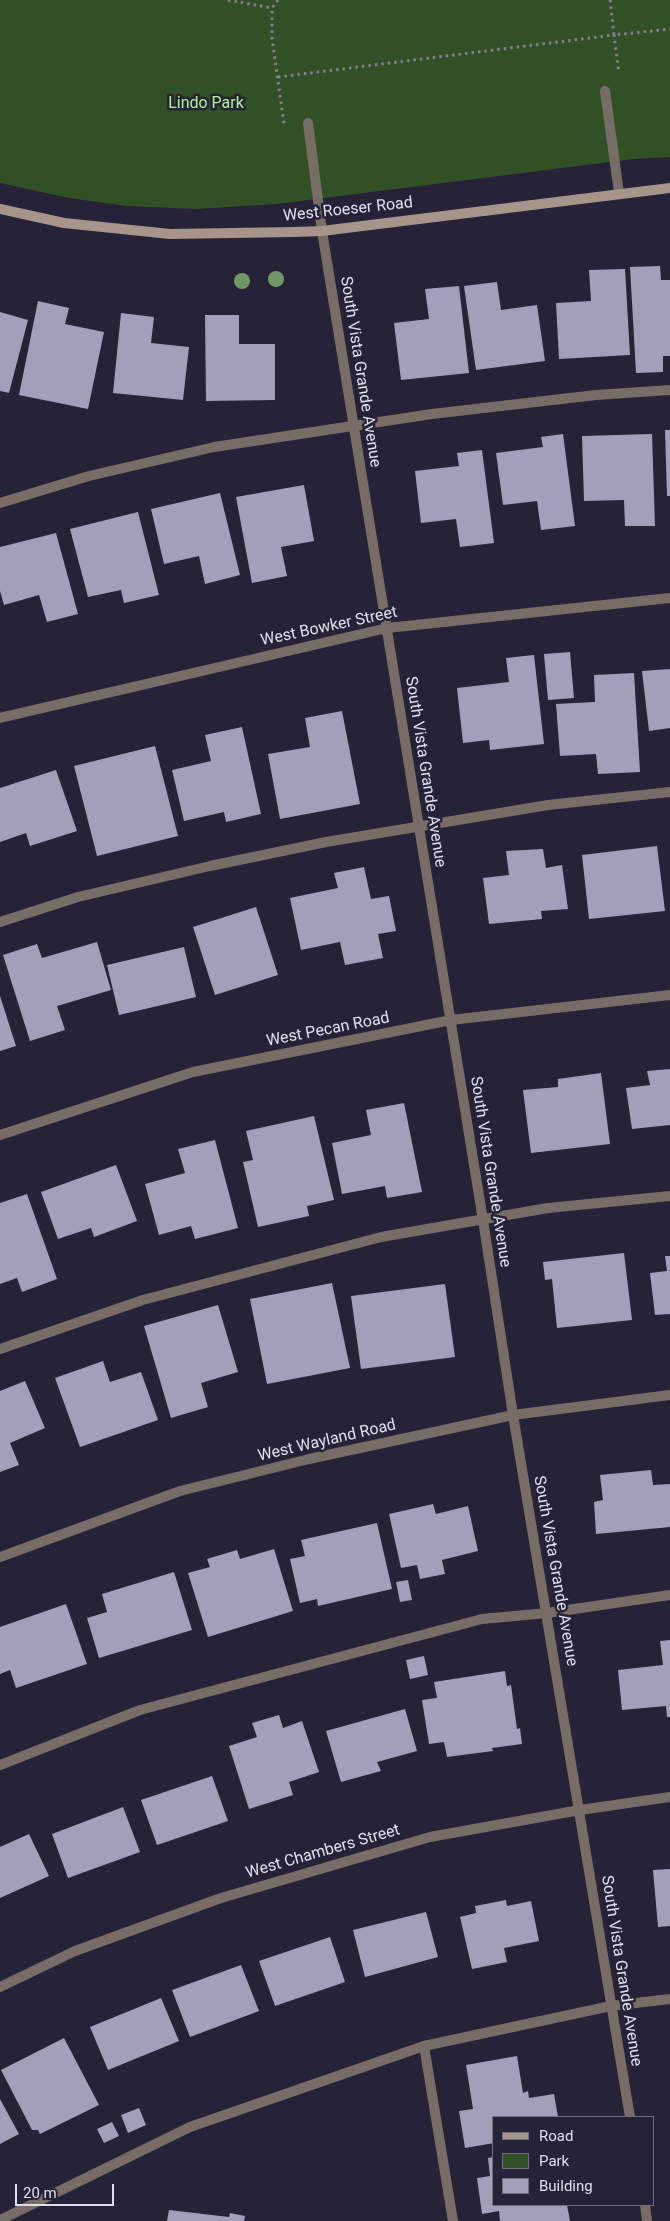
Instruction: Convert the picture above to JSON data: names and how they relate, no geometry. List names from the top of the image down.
{
  "streets": {
    "street": [
      "West Roeser Road",
      "South Vista Grande Avenue",
      "West Bowker Street",
      "West Pecan Road",
      "West Wayland Road",
      "West Chambers Street"
    ]
  },
  "crossings": [
    ["West Roeser Road", "South Vista Grande Avenue"],
    ["South Vista Grande Avenue", "West Bowker Street"],
    ["South Vista Grande Avenue", "West Pecan Road"],
    ["South Vista Grande Avenue", "West Wayland Road"],
    ["South Vista Grande Avenue", "West Chambers Street"]
  ],
  "parks": ["Lindo Park"],
  "legend": ["Road", "Park", "Building"],
  "scale_bar": "20 m"
}
